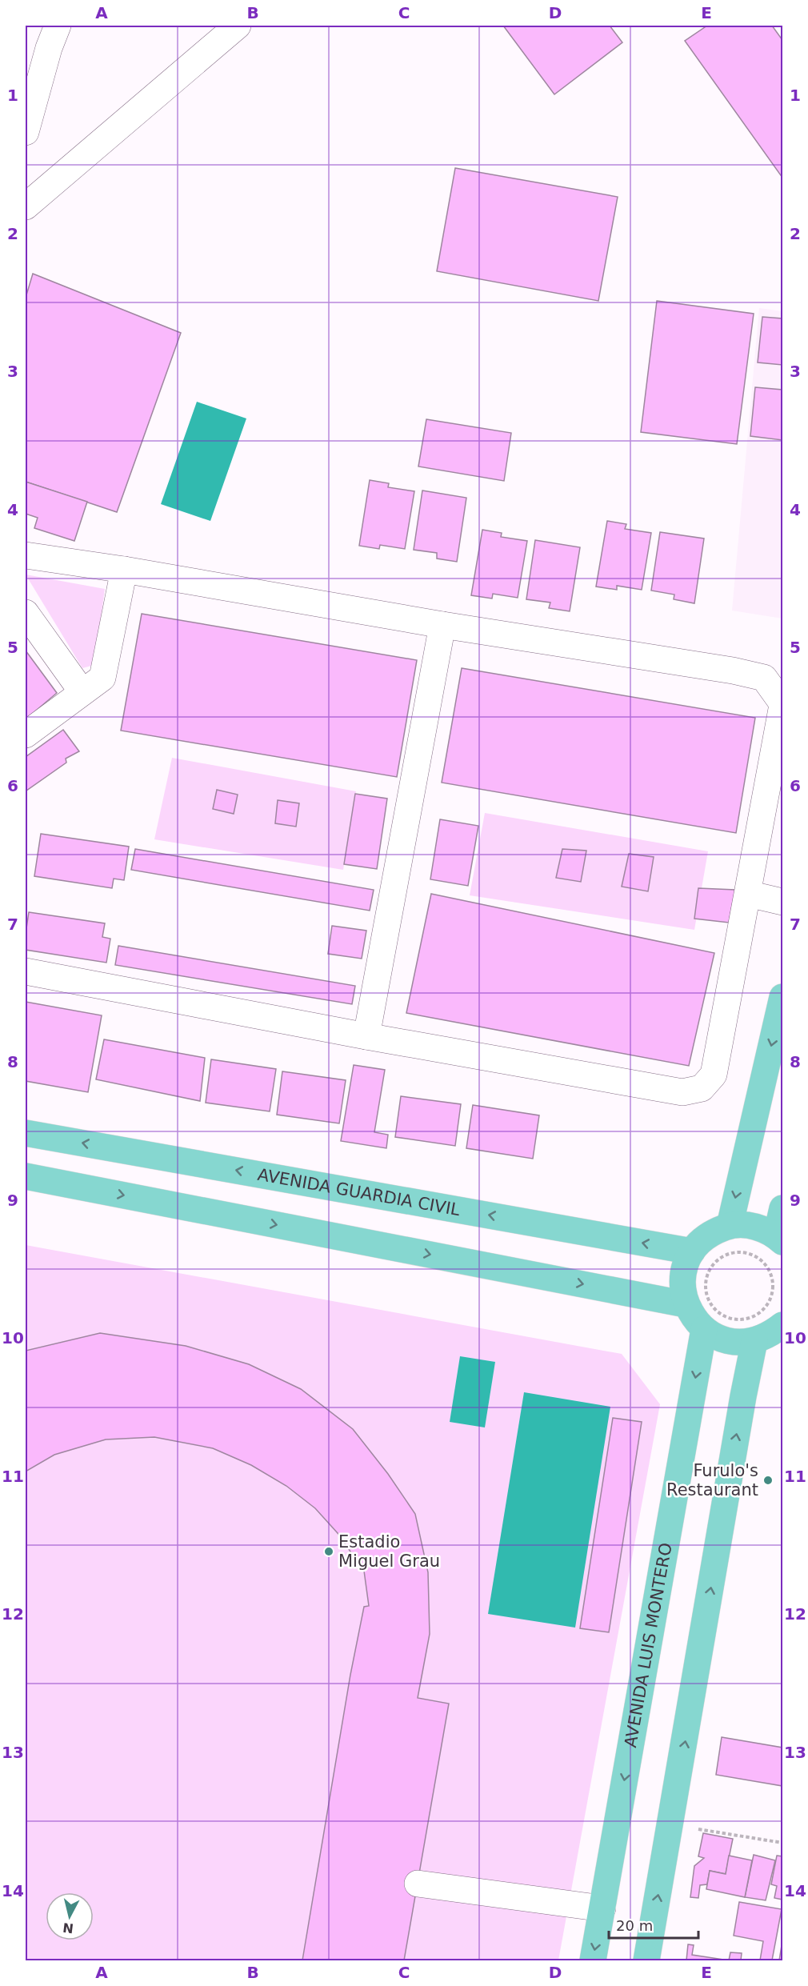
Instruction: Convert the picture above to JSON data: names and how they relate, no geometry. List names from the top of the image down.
{
  "streets": {
    "main road": ["AVENIDA GUARDIA CIVIL", "AVENIDA LUIS MONTERO"]
  },
  "places": ["Furulo's Restaurant", "Estadio Miguel Grau"],
  "scale_bar": "20 m",
  "north": "bottom",
  "grid": {
    "columns": [
      "A",
      "B",
      "C",
      "D",
      "E"
    ],
    "rows": [
      "1",
      "2",
      "3",
      "4",
      "5",
      "6",
      "7",
      "8",
      "9",
      "10",
      "11",
      "12",
      "13",
      "14"
    ]
  }
}
